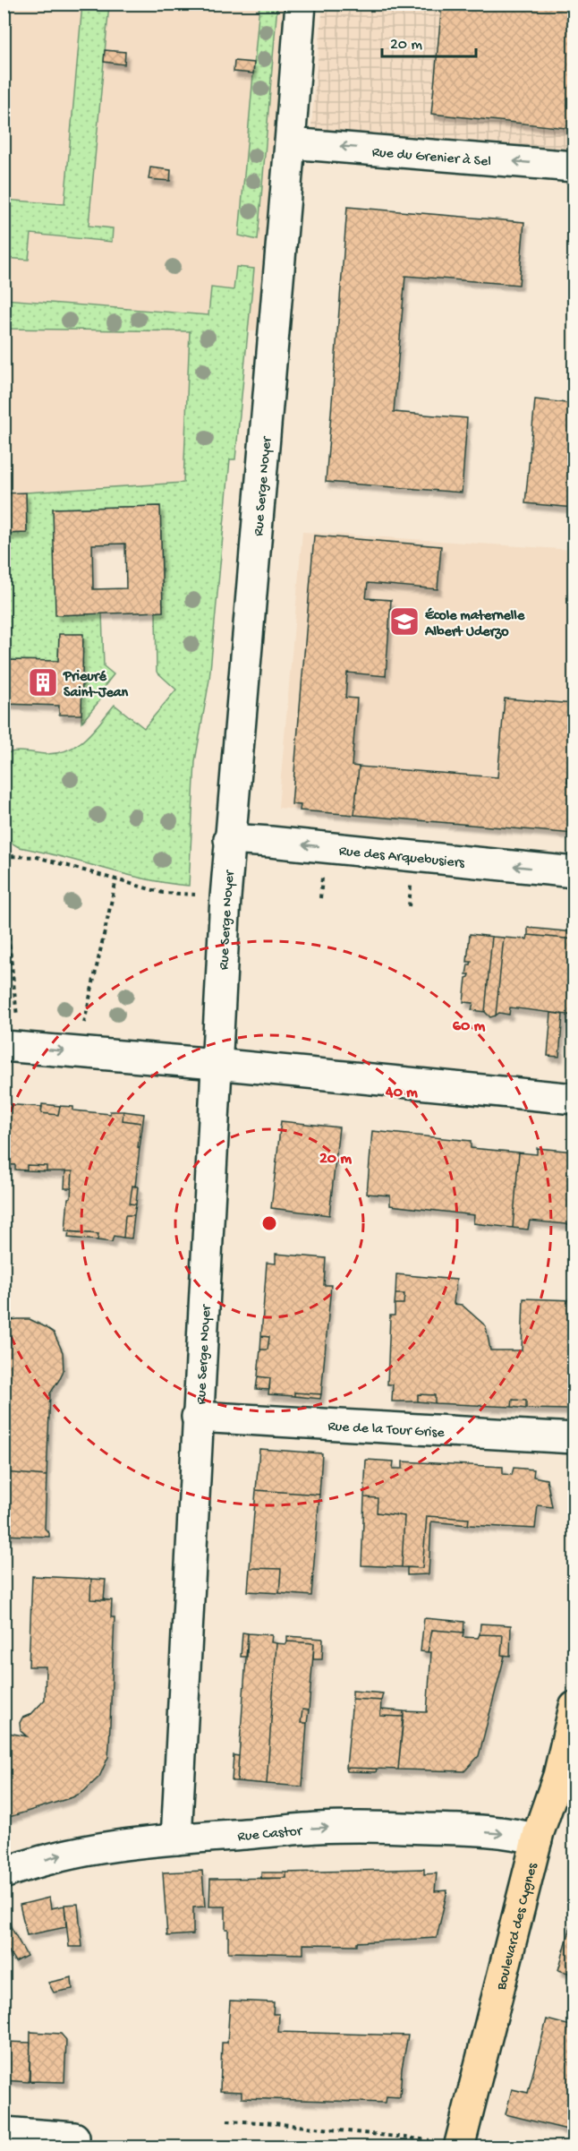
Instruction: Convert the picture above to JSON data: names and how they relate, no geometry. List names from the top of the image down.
{
  "streets": {
    "main road": ["Boulevard des Cygnes"],
    "street": [
      "Rue du Grenier à Sel",
      "Rue Serge Noyer",
      "Rue des Arquebusiers",
      "Rue de la Tour Grise",
      "Rue Castor"
    ]
  },
  "crossings": [
    ["Rue du Grenier à Sel", "Rue Serge Noyer"],
    ["Rue Serge Noyer", "Rue des Arquebusiers"],
    ["Rue Serge Noyer", "Rue de la Tour Grise"],
    ["Rue Serge Noyer", "Rue Castor"],
    ["Rue Castor", "Boulevard des Cygnes"]
  ],
  "one_way": ["Rue du Grenier à Sel", "Rue Castor"],
  "places": {
    "school or university": ["École maternelle Albert Uderzo"],
    "building": ["Prieuré Saint-Jean"]
  },
  "scale_bar": "20 m",
  "rings": ["60 m", "40 m", "20 m"]
}
